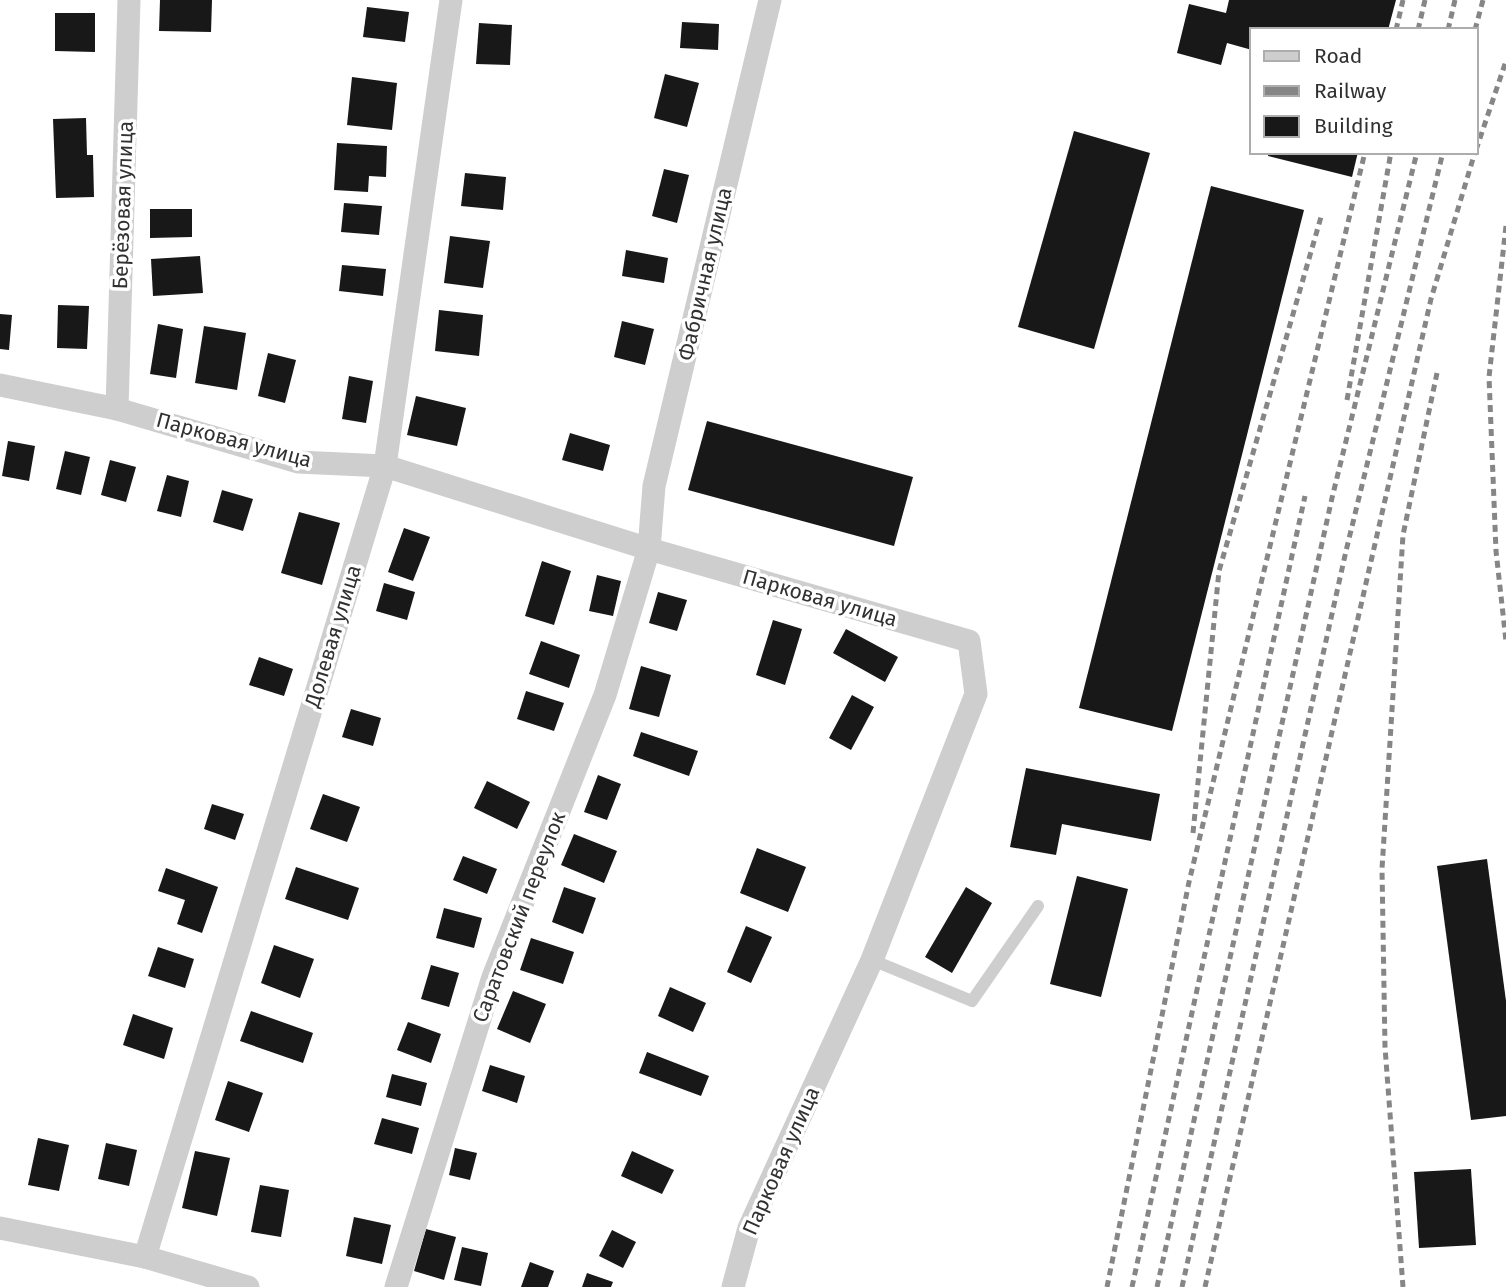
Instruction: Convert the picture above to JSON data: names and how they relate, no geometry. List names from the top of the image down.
{
  "streets": {
    "street": [
      "Берёзовая улица",
      "Фабричная улица",
      "Парковая улица",
      "Долевая улица",
      "Саратовский переулок"
    ]
  },
  "crossings": [
    ["Берёзовая улица", "Парковая улица"],
    ["Фабричная улица", "Парковая улица"],
    ["Фабричная улица", "Саратовский переулок"],
    ["Парковая улица", "Долевая улица"],
    ["Парковая улица", "Саратовский переулок"]
  ],
  "legend": ["Road", "Railway", "Building"]
}
